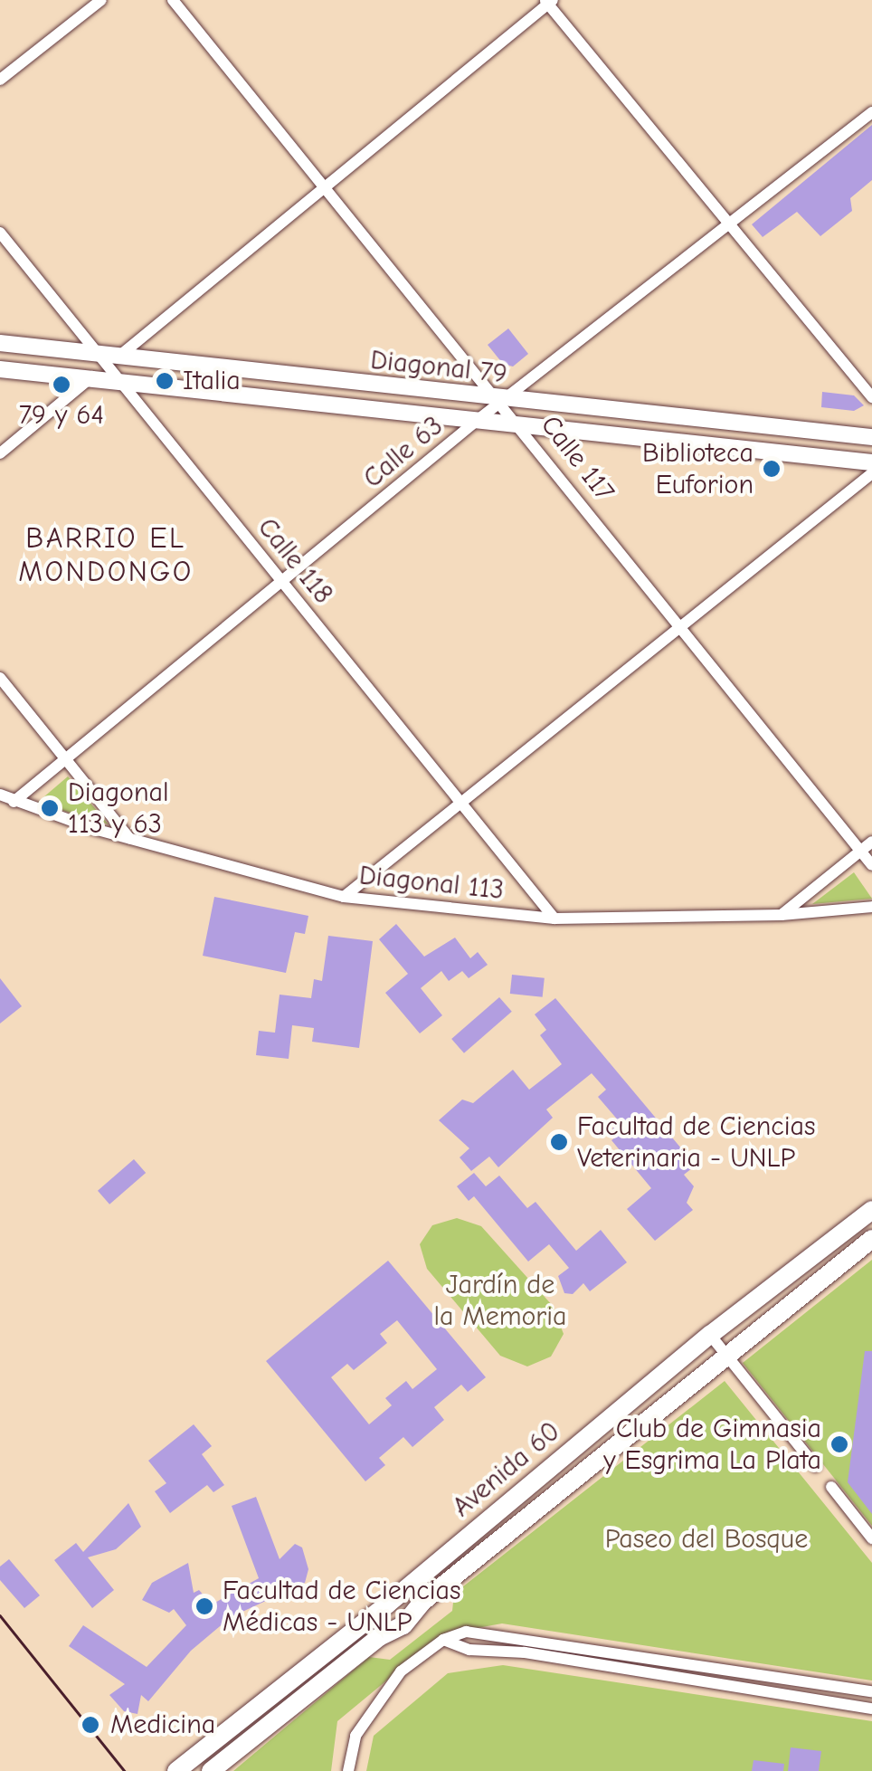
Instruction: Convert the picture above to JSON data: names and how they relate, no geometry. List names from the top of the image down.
{
  "streets": {
    "main road": ["Diagonal 79", "Avenida 60"],
    "street": [
      "Calle 63",
      "Calle 117",
      "Calle 118",
      "Diagonal 113"
    ]
  },
  "crossings": [
    ["Diagonal 79", "Calle 63"],
    ["Diagonal 79", "Calle 117"],
    ["Diagonal 79", "Calle 118"],
    ["Calle 63", "Calle 117"],
    ["Calle 63", "Calle 118"],
    ["Calle 63", "Diagonal 113"],
    ["Calle 118", "Diagonal 113"]
  ],
  "districts": ["BARRIO EL MONDONGO"],
  "parks": ["Jardín de la Memoria", "Paseo del Bosque"],
  "places": [
    "Italia",
    "79 y 64",
    "Biblioteca Euforion",
    "Diagonal 113 y 63",
    "Facultad de Ciencias Veterinaria - UNLP",
    "Club de Gimnasia y Esgrima La Plata",
    "Facultad de Ciencias Médicas - UNLP",
    "Medicina"
  ]
}
